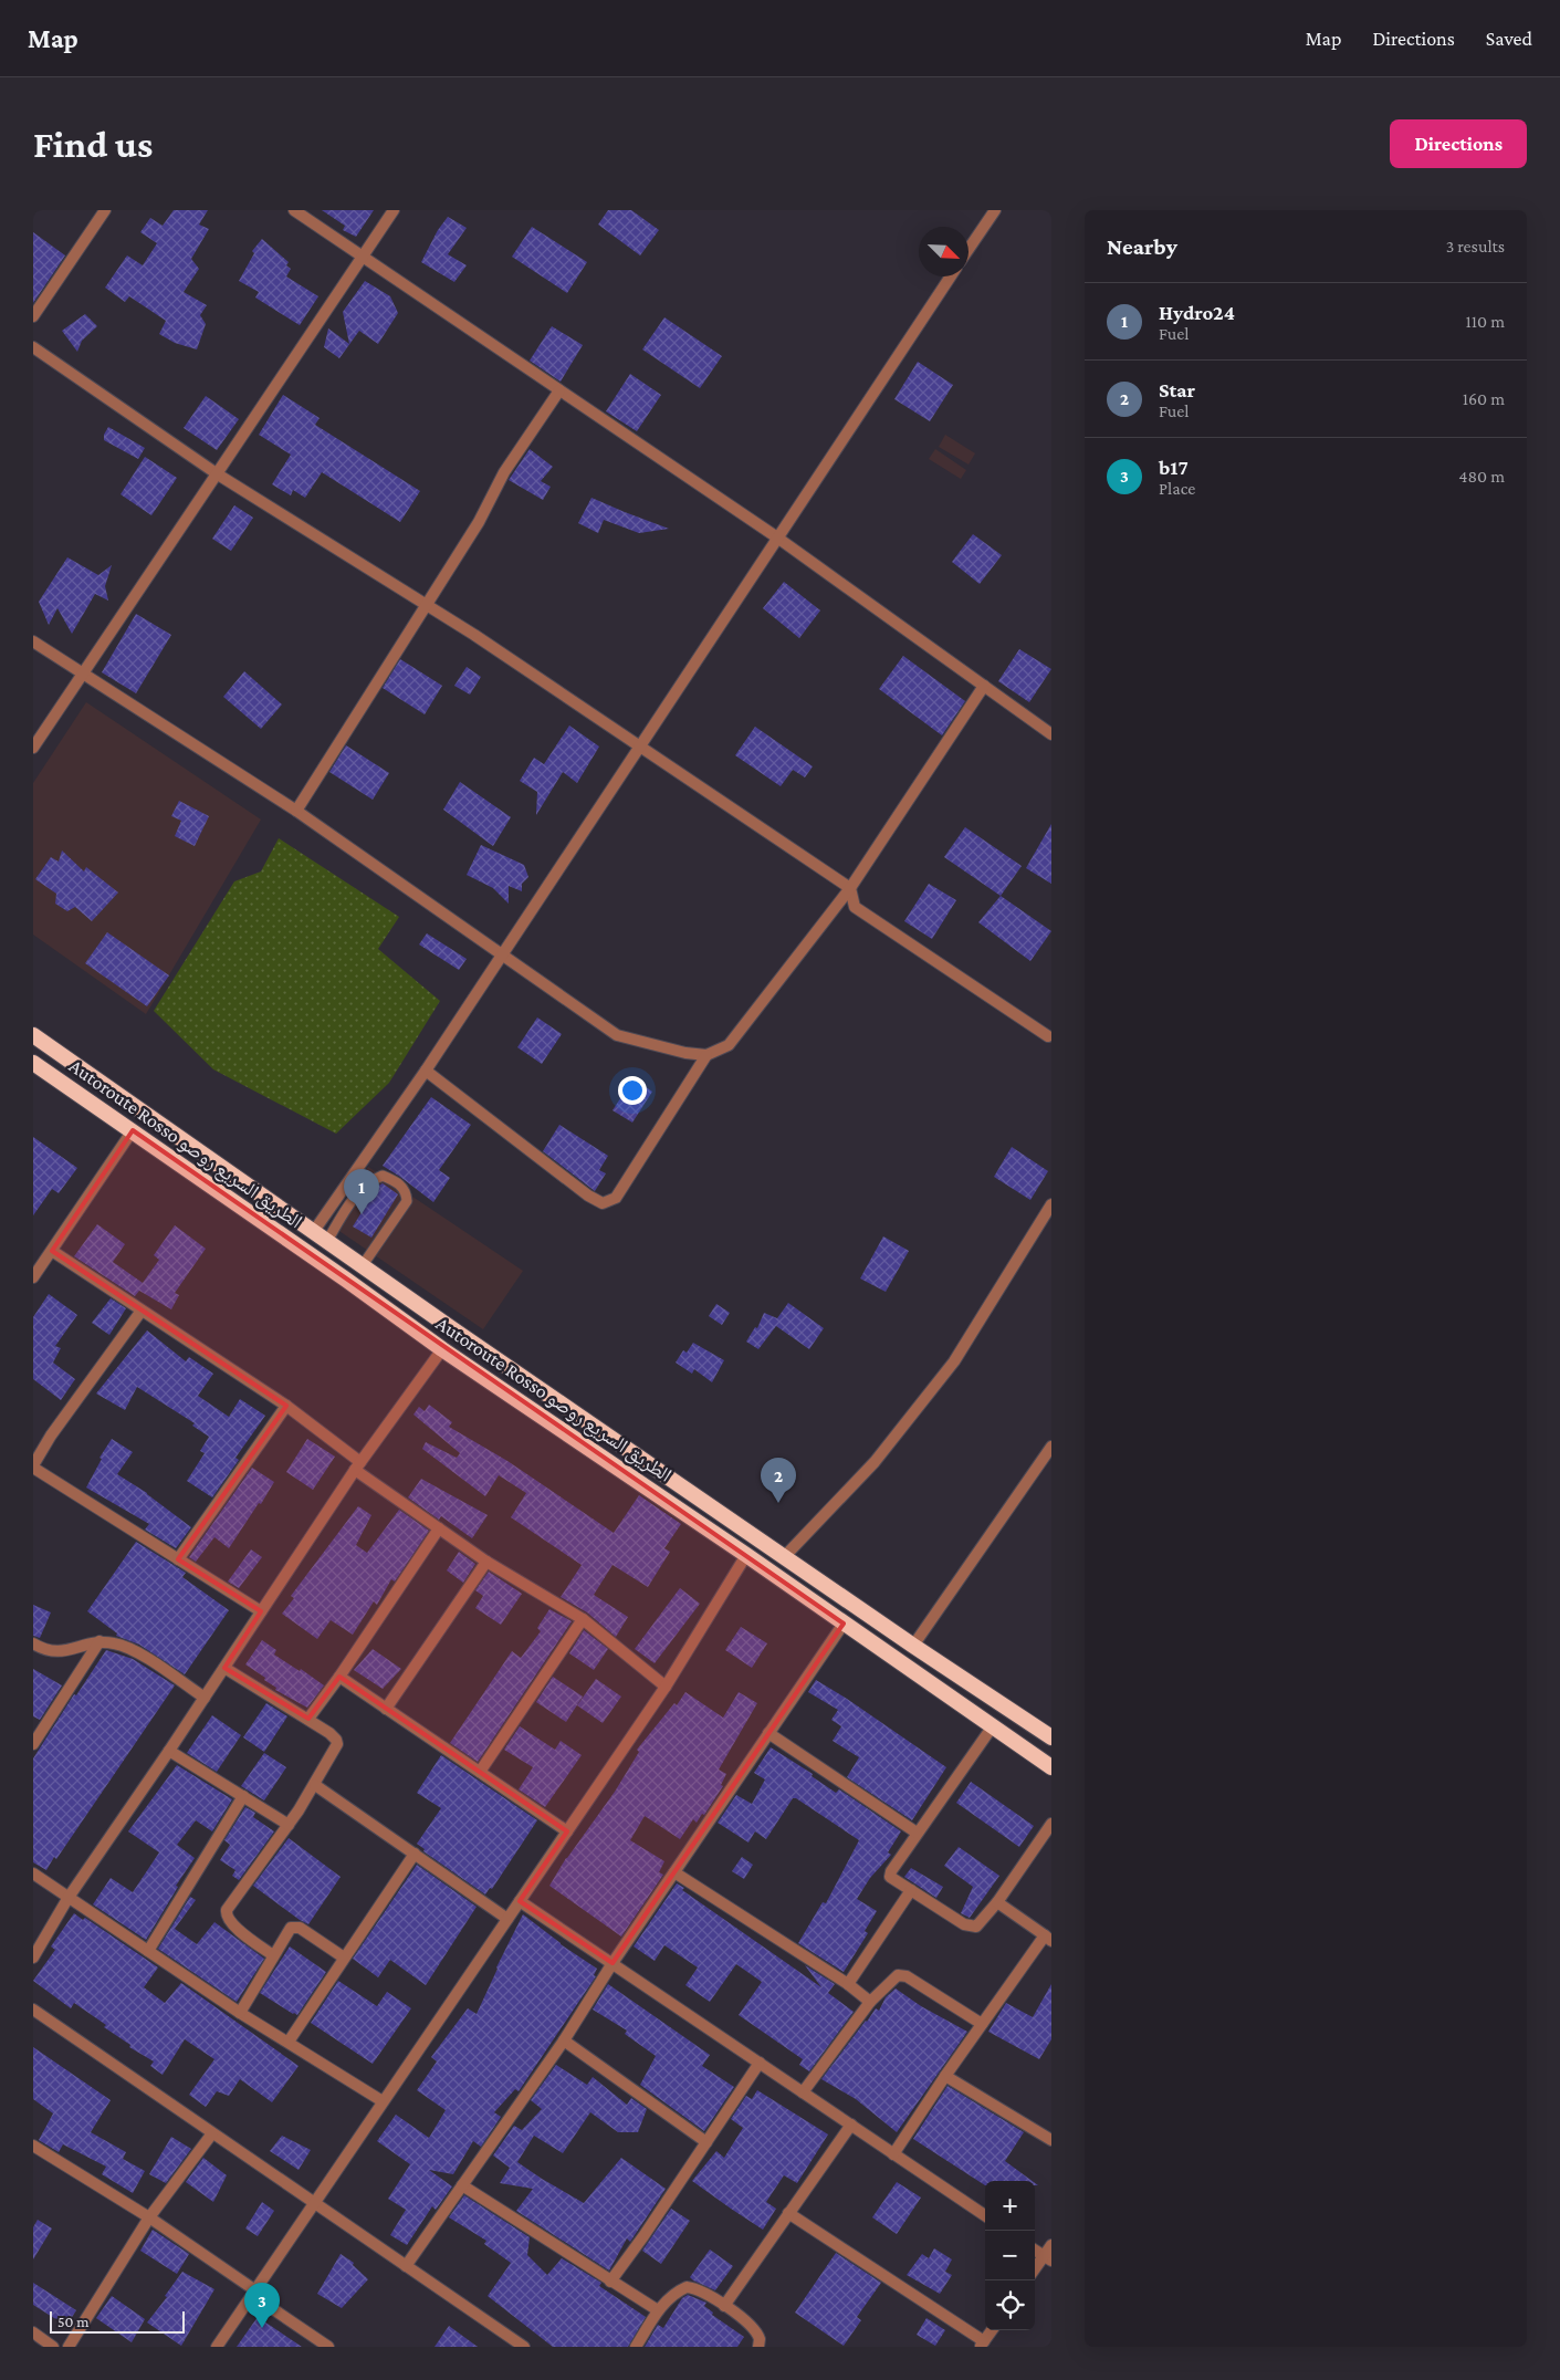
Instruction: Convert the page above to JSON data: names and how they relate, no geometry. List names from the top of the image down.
{
  "streets": {
    "highway": ["Autoroute Rosso الطريق السريع روصو"]
  },
  "scale_bar": "50 m",
  "north": "bottom right",
  "page": {
    "header": "Map",
    "nav": ["Map", "Directions", "Saved"],
    "buttons": "Directions",
    "title": "Find us",
    "heading": ["Nearby", "3 results"],
    "list": [
      {
        "mark": "1",
        "name": "Hydro24",
        "note": "Fuel",
        "value": "110 m"
      },
      {
        "mark": "2",
        "name": "Star",
        "note": "Fuel",
        "value": "160 m"
      },
      {
        "mark": "3",
        "name": "b17",
        "note": "Place",
        "value": "480 m"
      }
    ],
    "pins": ["1", "2", "3"],
    "map_buttons": ["+", "−"],
    "scale": "50 m"
  }
}
